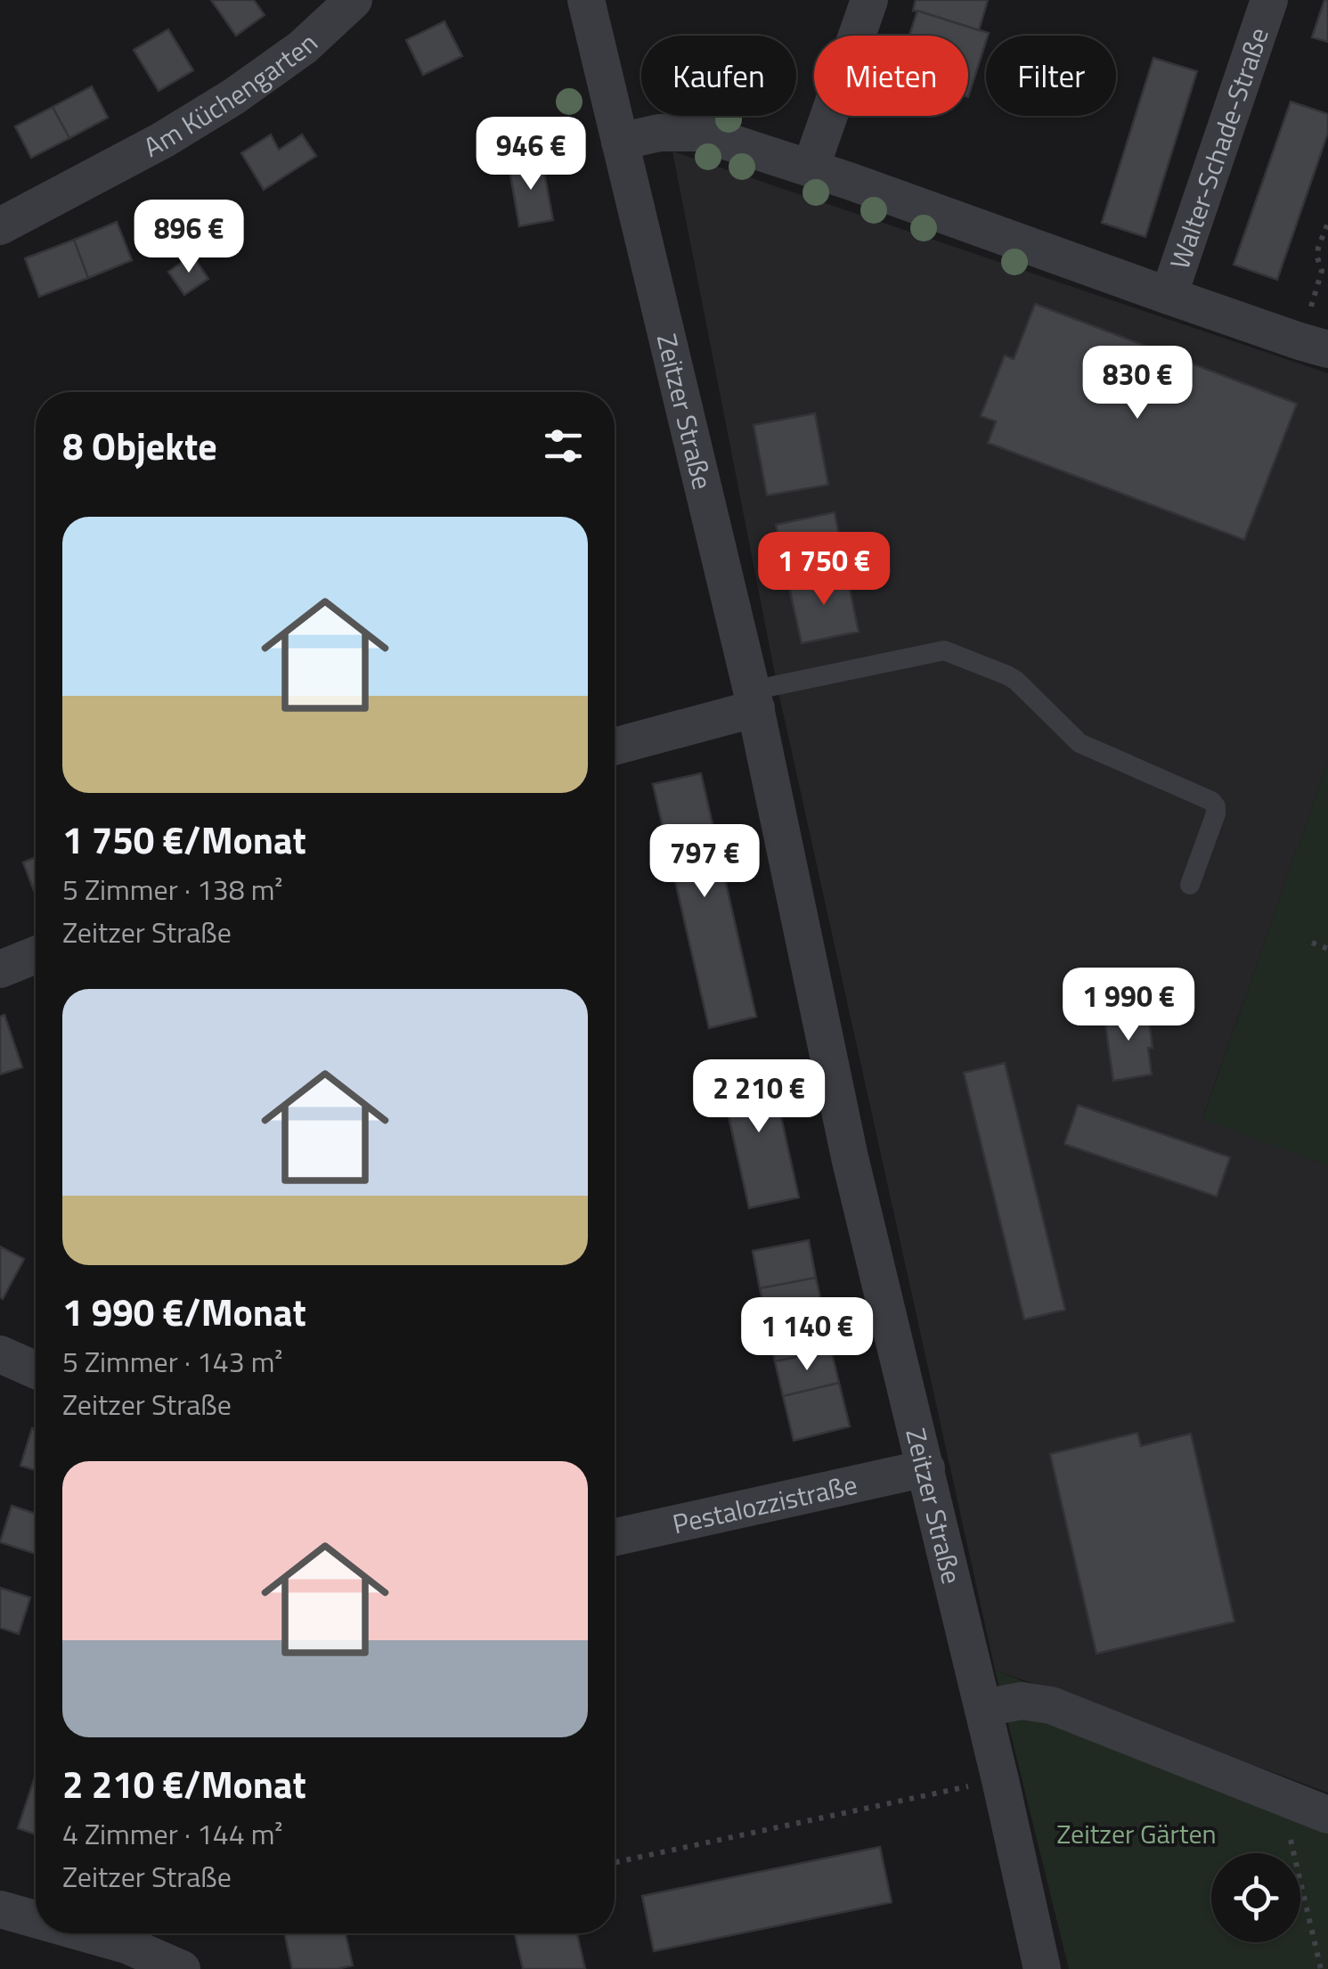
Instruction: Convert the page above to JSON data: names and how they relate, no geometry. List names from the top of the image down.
{
  "streets": {
    "street": [
      "Am Küchengarten",
      "Walter-Schade-Straße",
      "Zeitzer Straße",
      "Pestalozzistraße"
    ]
  },
  "crossings": [
    ["Zeitzer Straße", "Pestalozzistraße"]
  ],
  "parks": ["Zeitzer Gärten"],
  "page": {
    "chip": ["Kaufen", "Mieten", "Filter"],
    "price": [
      "946 €",
      "896 €",
      "830 €",
      "1 750 €",
      "797 €",
      "1 990 €",
      "2 210 €",
      "1 140 €"
    ],
    "heading": "8 Objekte",
    "list": [
      {
        "name": "1 750 €/Monat",
        "note": "5 Zimmer · 138 m² · Zeitzer Straße"
      },
      {
        "name": "1 990 €/Monat",
        "note": "5 Zimmer · 143 m² · Zeitzer Straße"
      },
      {
        "name": "2 210 €/Monat",
        "note": "4 Zimmer · 144 m² · Zeitzer Straße"
      }
    ]
  }
}
